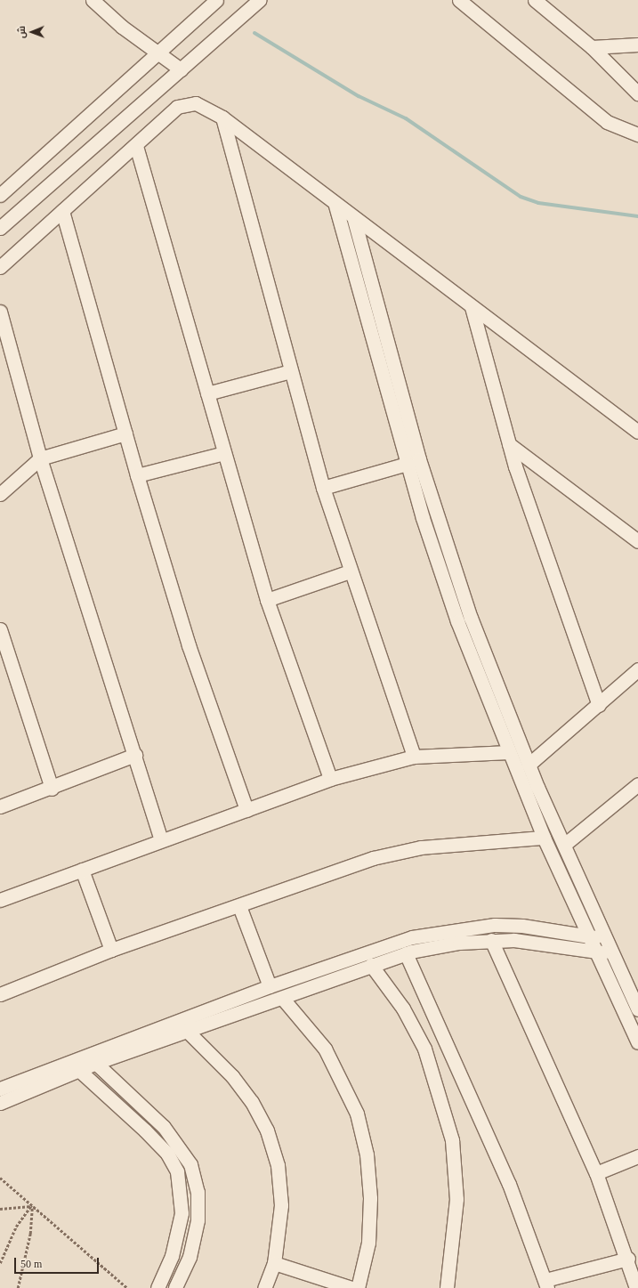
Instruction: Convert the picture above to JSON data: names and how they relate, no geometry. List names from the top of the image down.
{
  "scale_bar": "50 m",
  "north": "left"
}
